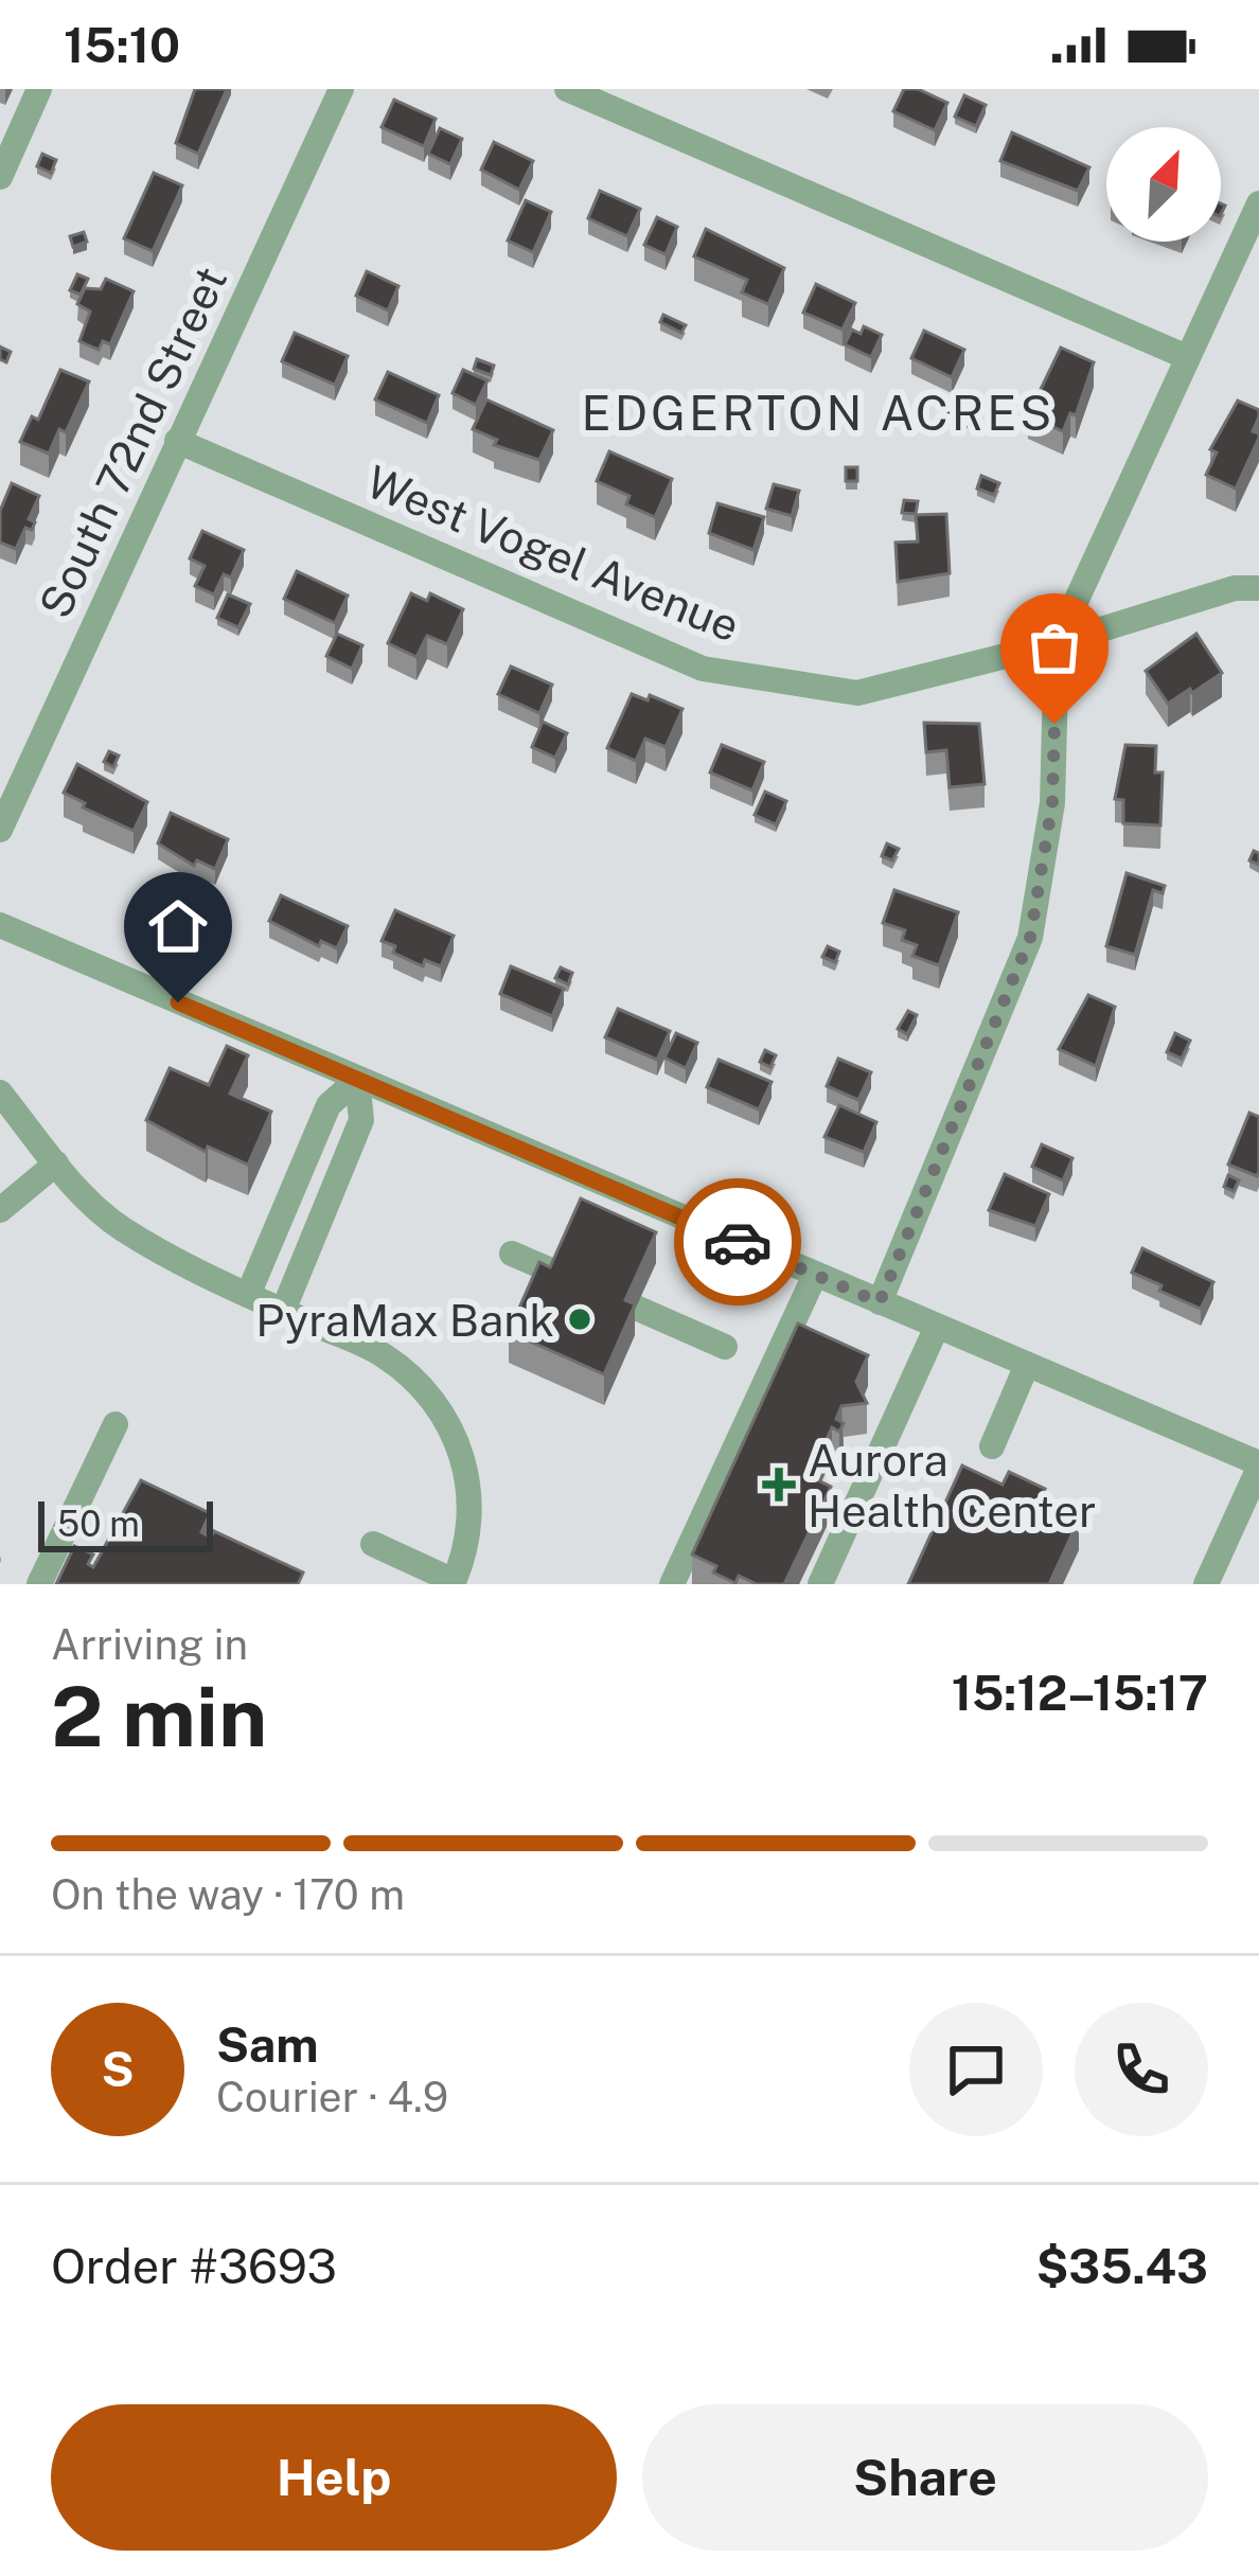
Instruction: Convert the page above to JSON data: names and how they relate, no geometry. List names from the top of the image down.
{
  "streets": {
    "street": ["South 72nd Street", "West Vogel Avenue"]
  },
  "crossings": [
    ["South 72nd Street", "West Vogel Avenue"]
  ],
  "districts": ["EDGERTON ACRES"],
  "places": {
    "other": ["PyraMax Bank"],
    "health": ["Aurora Health Center"]
  },
  "scale_bar": "50 m",
  "north": "top right",
  "page": {
    "status": "15:10",
    "scale": "50 m",
    "heading": ["2 min", "Arriving in", "15:12–15:17"],
    "panel": [
      "Sam",
      "Courier · 4.9",
      "Order #3693",
      "$35.43"
    ],
    "bar": "On the way · 170 m",
    "round": "S",
    "buttons": ["Help", "Share"]
  }
}
